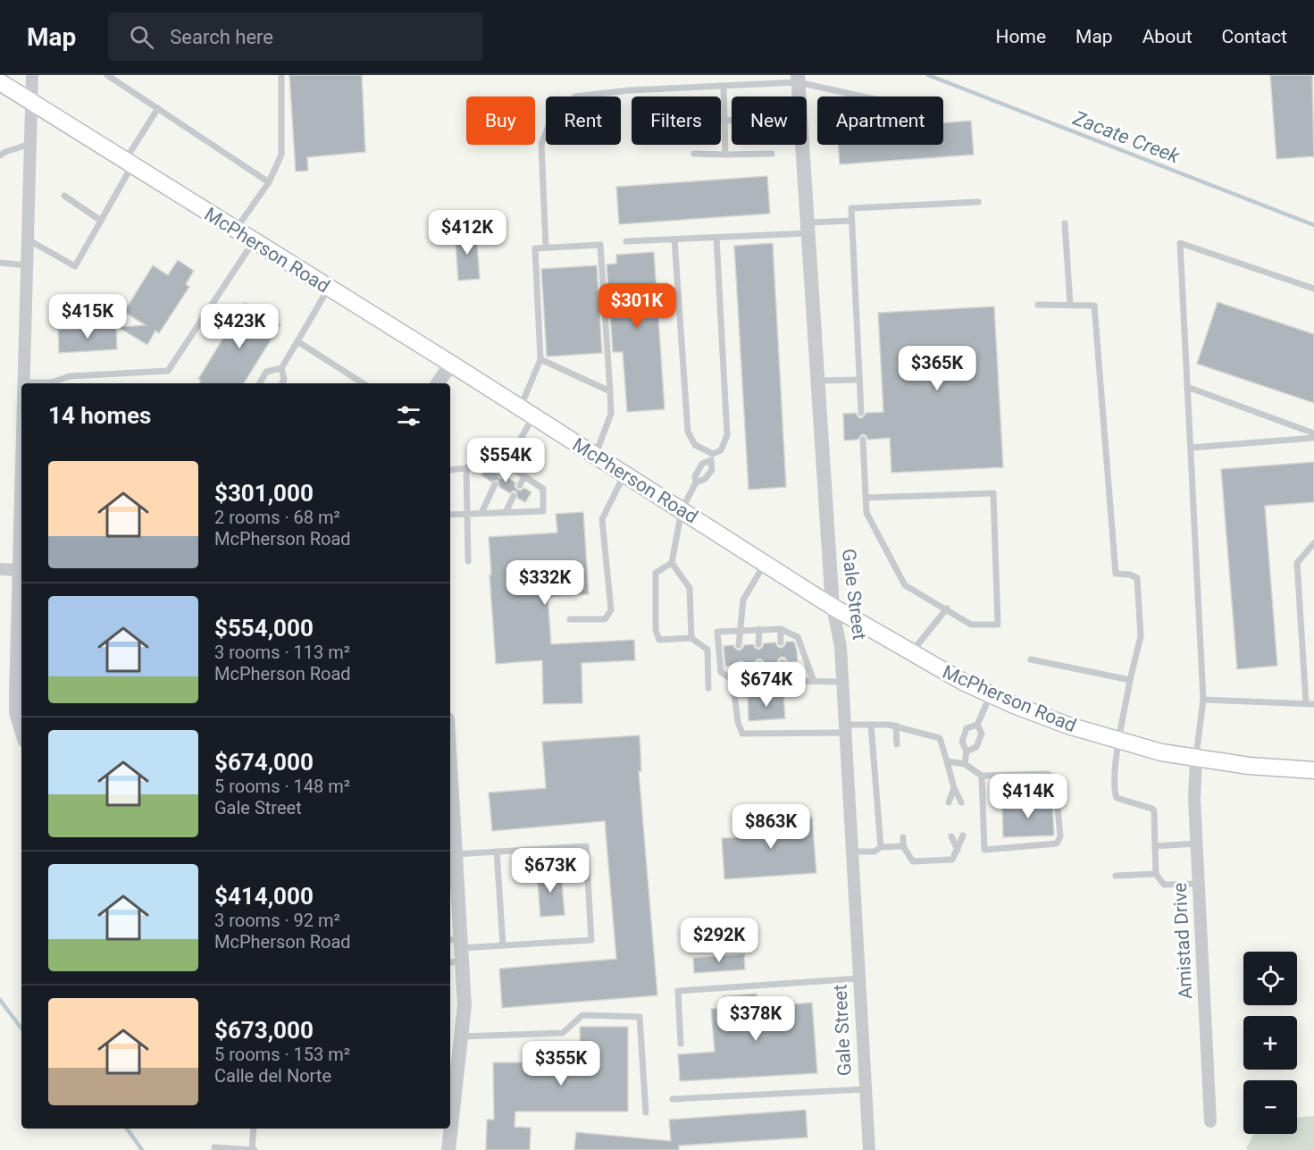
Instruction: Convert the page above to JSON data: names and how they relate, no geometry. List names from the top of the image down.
{
  "streets": {
    "main road": ["McPherson Road"],
    "street": ["Gale Street", "Amistad Drive"]
  },
  "crossings": [
    ["McPherson Road", "Gale Street"],
    ["McPherson Road", "Amistad Drive"]
  ],
  "water": ["Zacate Creek"],
  "page": {
    "header": "Map",
    "search": "Search here",
    "nav": [
      "Home",
      "Map",
      "About",
      "Contact"
    ],
    "chip": [
      "Buy",
      "Rent",
      "Filters",
      "New",
      "Apartment"
    ],
    "price": [
      "$412K",
      "$301K",
      "$415K",
      "$423K",
      "$365K",
      "$554K",
      "$332K",
      "$674K",
      "$414K",
      "$863K",
      "$673K",
      "$292K",
      "$378K",
      "$355K"
    ],
    "heading": "14 homes",
    "list": [
      {
        "name": "$301,000",
        "note": "2 rooms · 68 m² · McPherson Road"
      },
      {
        "name": "$554,000",
        "note": "3 rooms · 113 m² · McPherson Road"
      },
      {
        "name": "$674,000",
        "note": "5 rooms · 148 m² · Gale Street"
      },
      {
        "name": "$414,000",
        "note": "3 rooms · 92 m² · McPherson Road"
      },
      {
        "name": "$673,000",
        "note": "5 rooms · 153 m² · Calle del Norte"
      }
    ],
    "map_buttons": ["+", "−"]
  }
}
